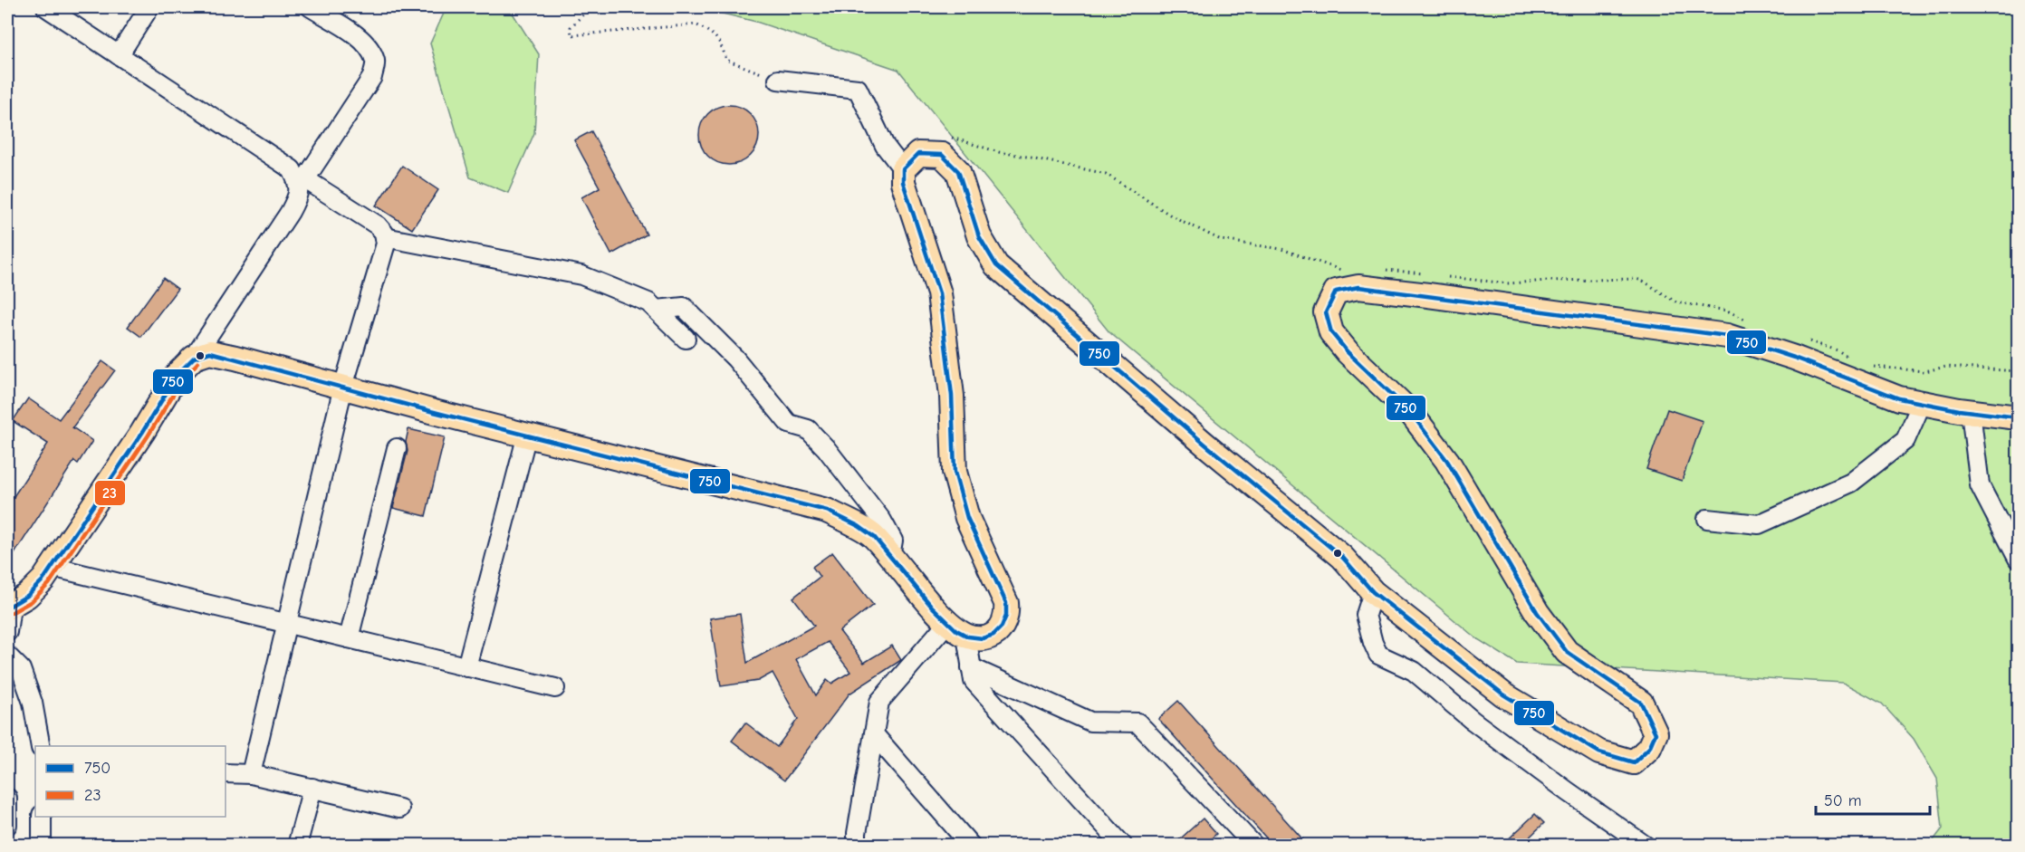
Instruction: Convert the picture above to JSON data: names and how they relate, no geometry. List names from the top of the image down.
{
  "lines": ["transit line 750", "transit line 23"],
  "legend": ["750", "23"],
  "scale_bar": "50 m"
}
